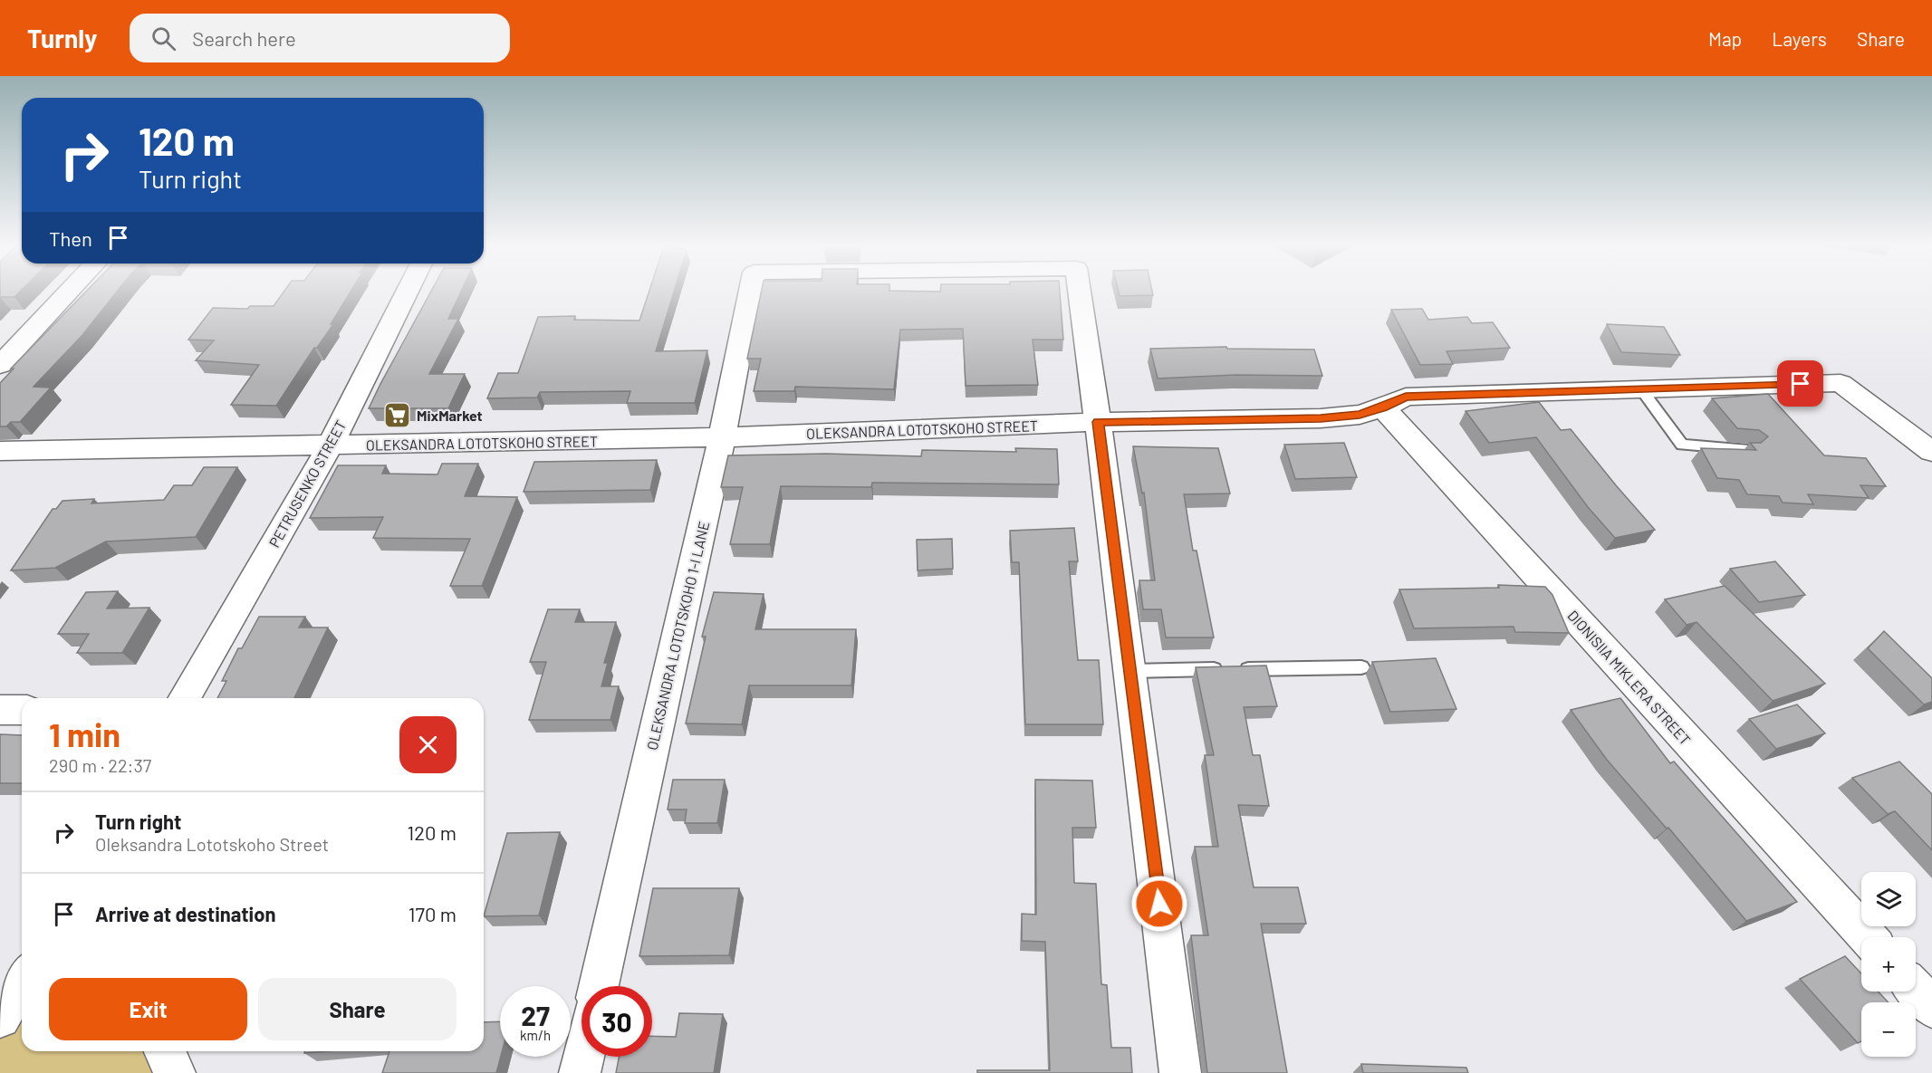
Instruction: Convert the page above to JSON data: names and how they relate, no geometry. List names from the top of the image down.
{
  "streets": {
    "street": [
      "OLEKSANDRA LOTOTSKOHO STREET",
      "PETRUSENKO STREET",
      "OLEKSANDRA LOTOTSKOHO 1-I LANE",
      "DIONISIIA MIKLERA STREET"
    ]
  },
  "crossings": [
    ["OLEKSANDRA LOTOTSKOHO STREET", "PETRUSENKO STREET"],
    ["OLEKSANDRA LOTOTSKOHO STREET", "OLEKSANDRA LOTOTSKOHO 1-I LANE"],
    ["OLEKSANDRA LOTOTSKOHO STREET", "DIONISIIA MIKLERA STREET"]
  ],
  "places": {
    "supermarket": ["MixMarket"]
  },
  "page": {
    "header": "Turnly",
    "search": "Search here",
    "nav": ["Map", "Layers", "Share"],
    "turn": ["120 m", "Turn right"],
    "then": "Then",
    "heading": ["1 min", "290 m · 22:37"],
    "list": [
      {
        "name": "Turn right",
        "note": "Oleksandra Lototskoho Street",
        "value": "120 m"
      },
      {
        "name": "Arrive at destination",
        "value": "170 m"
      }
    ],
    "map_buttons": ["+", "−"],
    "buttons": ["Exit", "Share"],
    "speed": "27 km/h",
    "limit": "30"
  }
}
